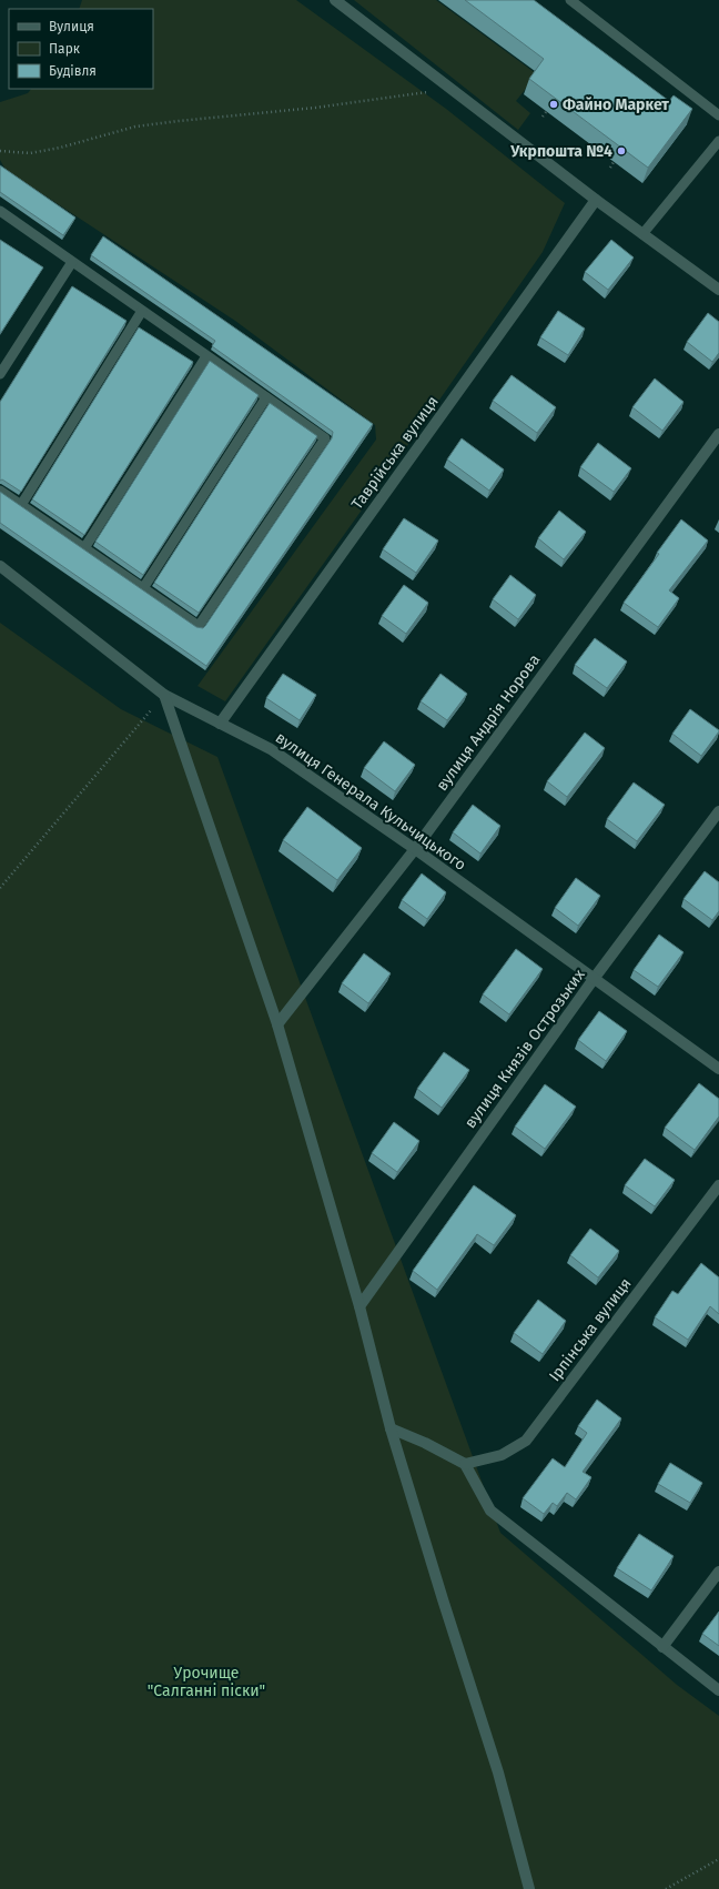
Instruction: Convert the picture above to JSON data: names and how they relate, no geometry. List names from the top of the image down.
{
  "streets": {
    "street": [
      "Таврійська вулиця",
      "вулиця Андрія Норова",
      "вулиця Генерала Кульчицького",
      "вулиця Князів Острозьких",
      "Ірпінська вулиця"
    ]
  },
  "crossings": [
    ["Таврійська вулиця", "вулиця Генерала Кульчицького"],
    ["вулиця Андрія Норова", "вулиця Генерала Кульчицького"],
    ["вулиця Генерала Кульчицького", "вулиця Князів Острозьких"]
  ],
  "parks": ["Урочище \"Салганні піски\""],
  "places": ["Файно Маркет", "Укрпошта №4"],
  "legend": ["Вулиця", "Парк", "Будівля"]
}
